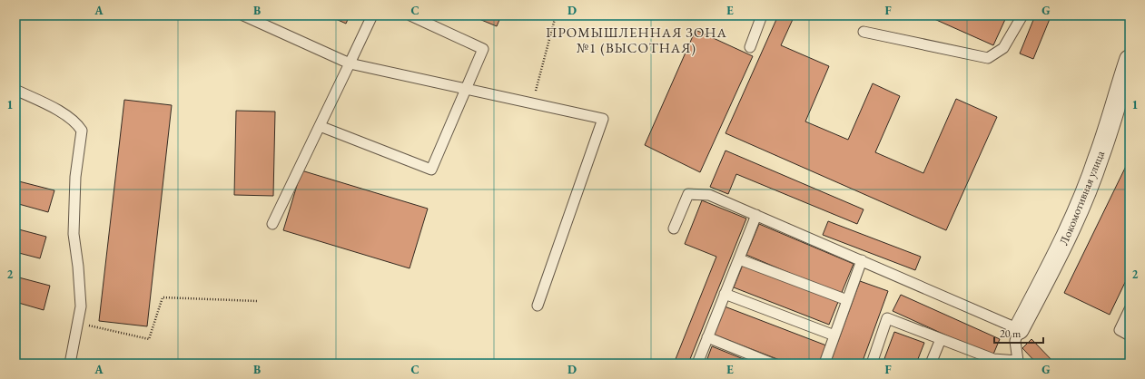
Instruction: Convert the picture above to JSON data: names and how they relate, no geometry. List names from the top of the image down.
{
  "streets": {
    "street": ["Локомотивная улица"]
  },
  "districts": ["ПРОМЫШЛЕННАЯ ЗОНА №1 (ВЫСОТНАЯ)"],
  "scale_bar": "20 m",
  "grid": {
    "columns": [
      "A",
      "B",
      "C",
      "D",
      "E",
      "F",
      "G"
    ],
    "rows": ["1", "2"]
  }
}
